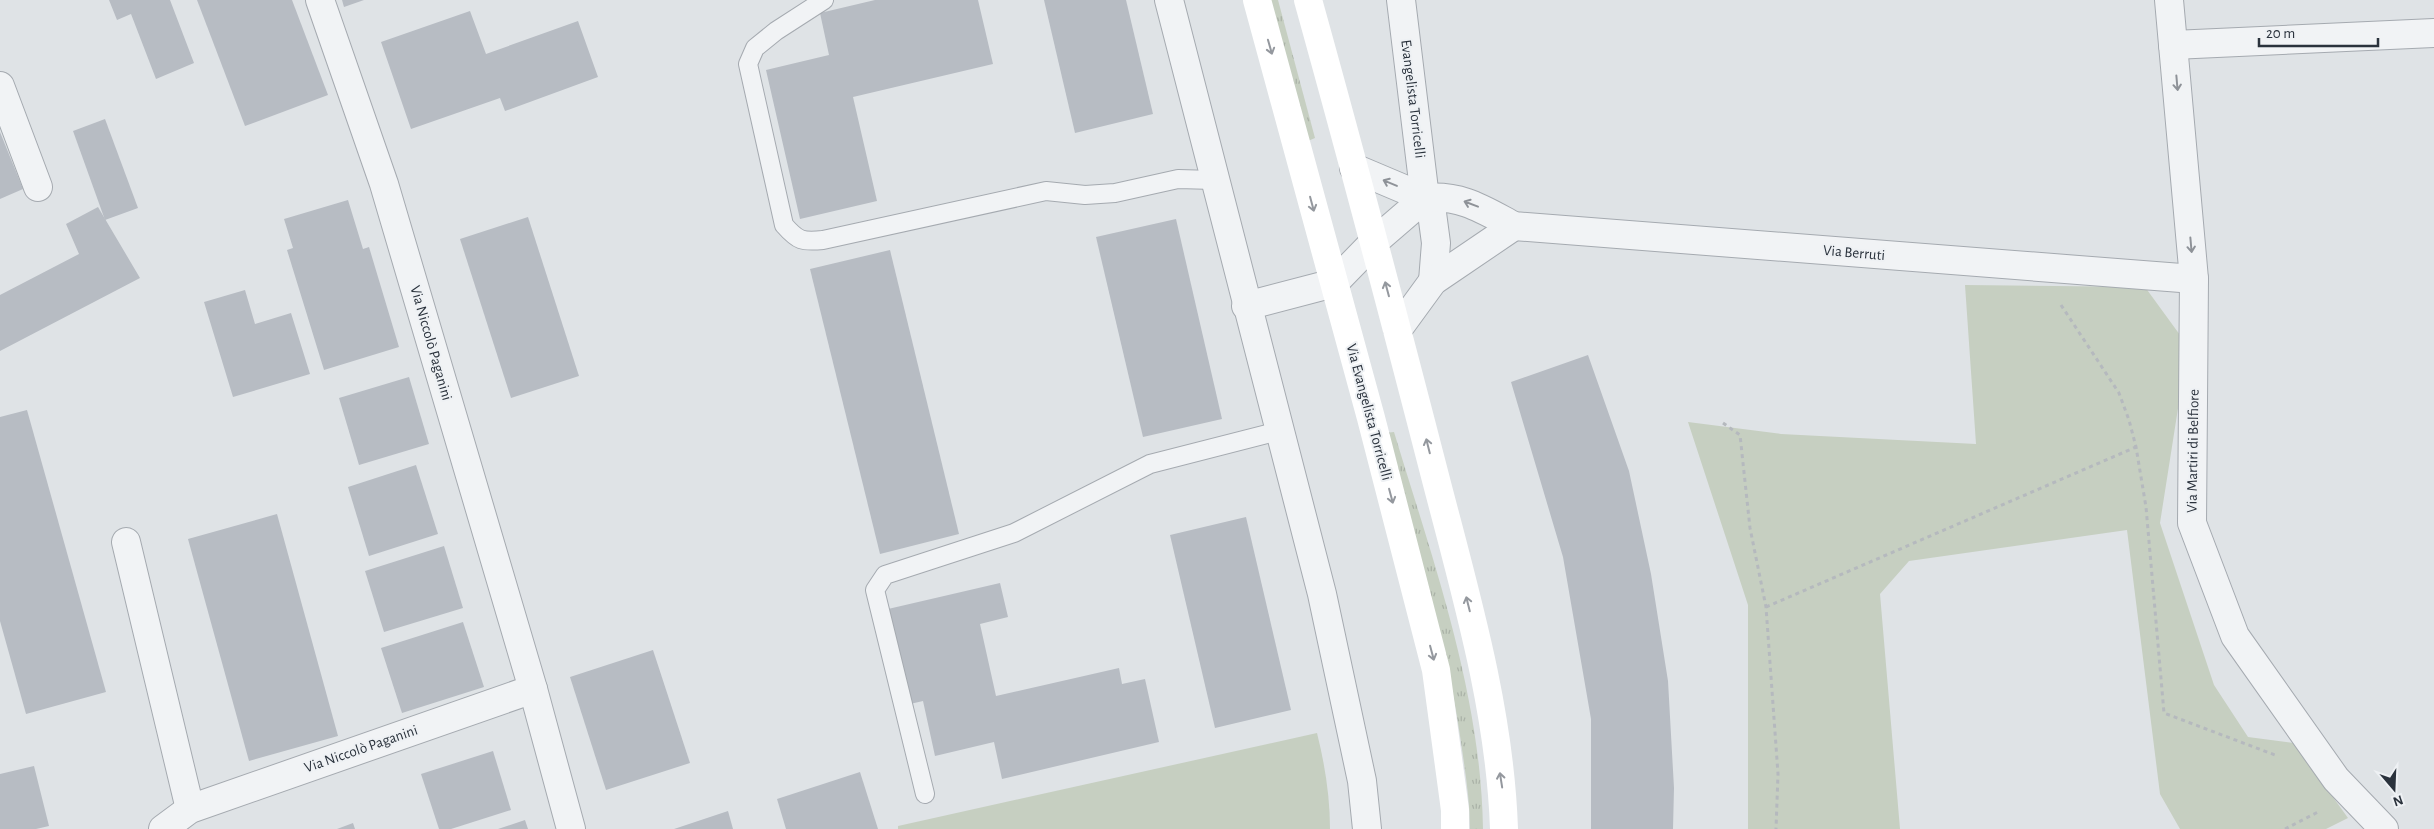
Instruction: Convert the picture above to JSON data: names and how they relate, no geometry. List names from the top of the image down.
{
  "streets": {
    "street": [
      "Evangelista Torricelli",
      "Via Berruti",
      "Via Niccolò Paganini",
      "Via Evangelista Torricelli",
      "Via Martiri di Belfiore"
    ]
  },
  "crossings": [
    ["Evangelista Torricelli", "Via Berruti"],
    ["Via Berruti", "Via Martiri di Belfiore"]
  ],
  "scale_bar": "20 m",
  "north": "bottom"
}
